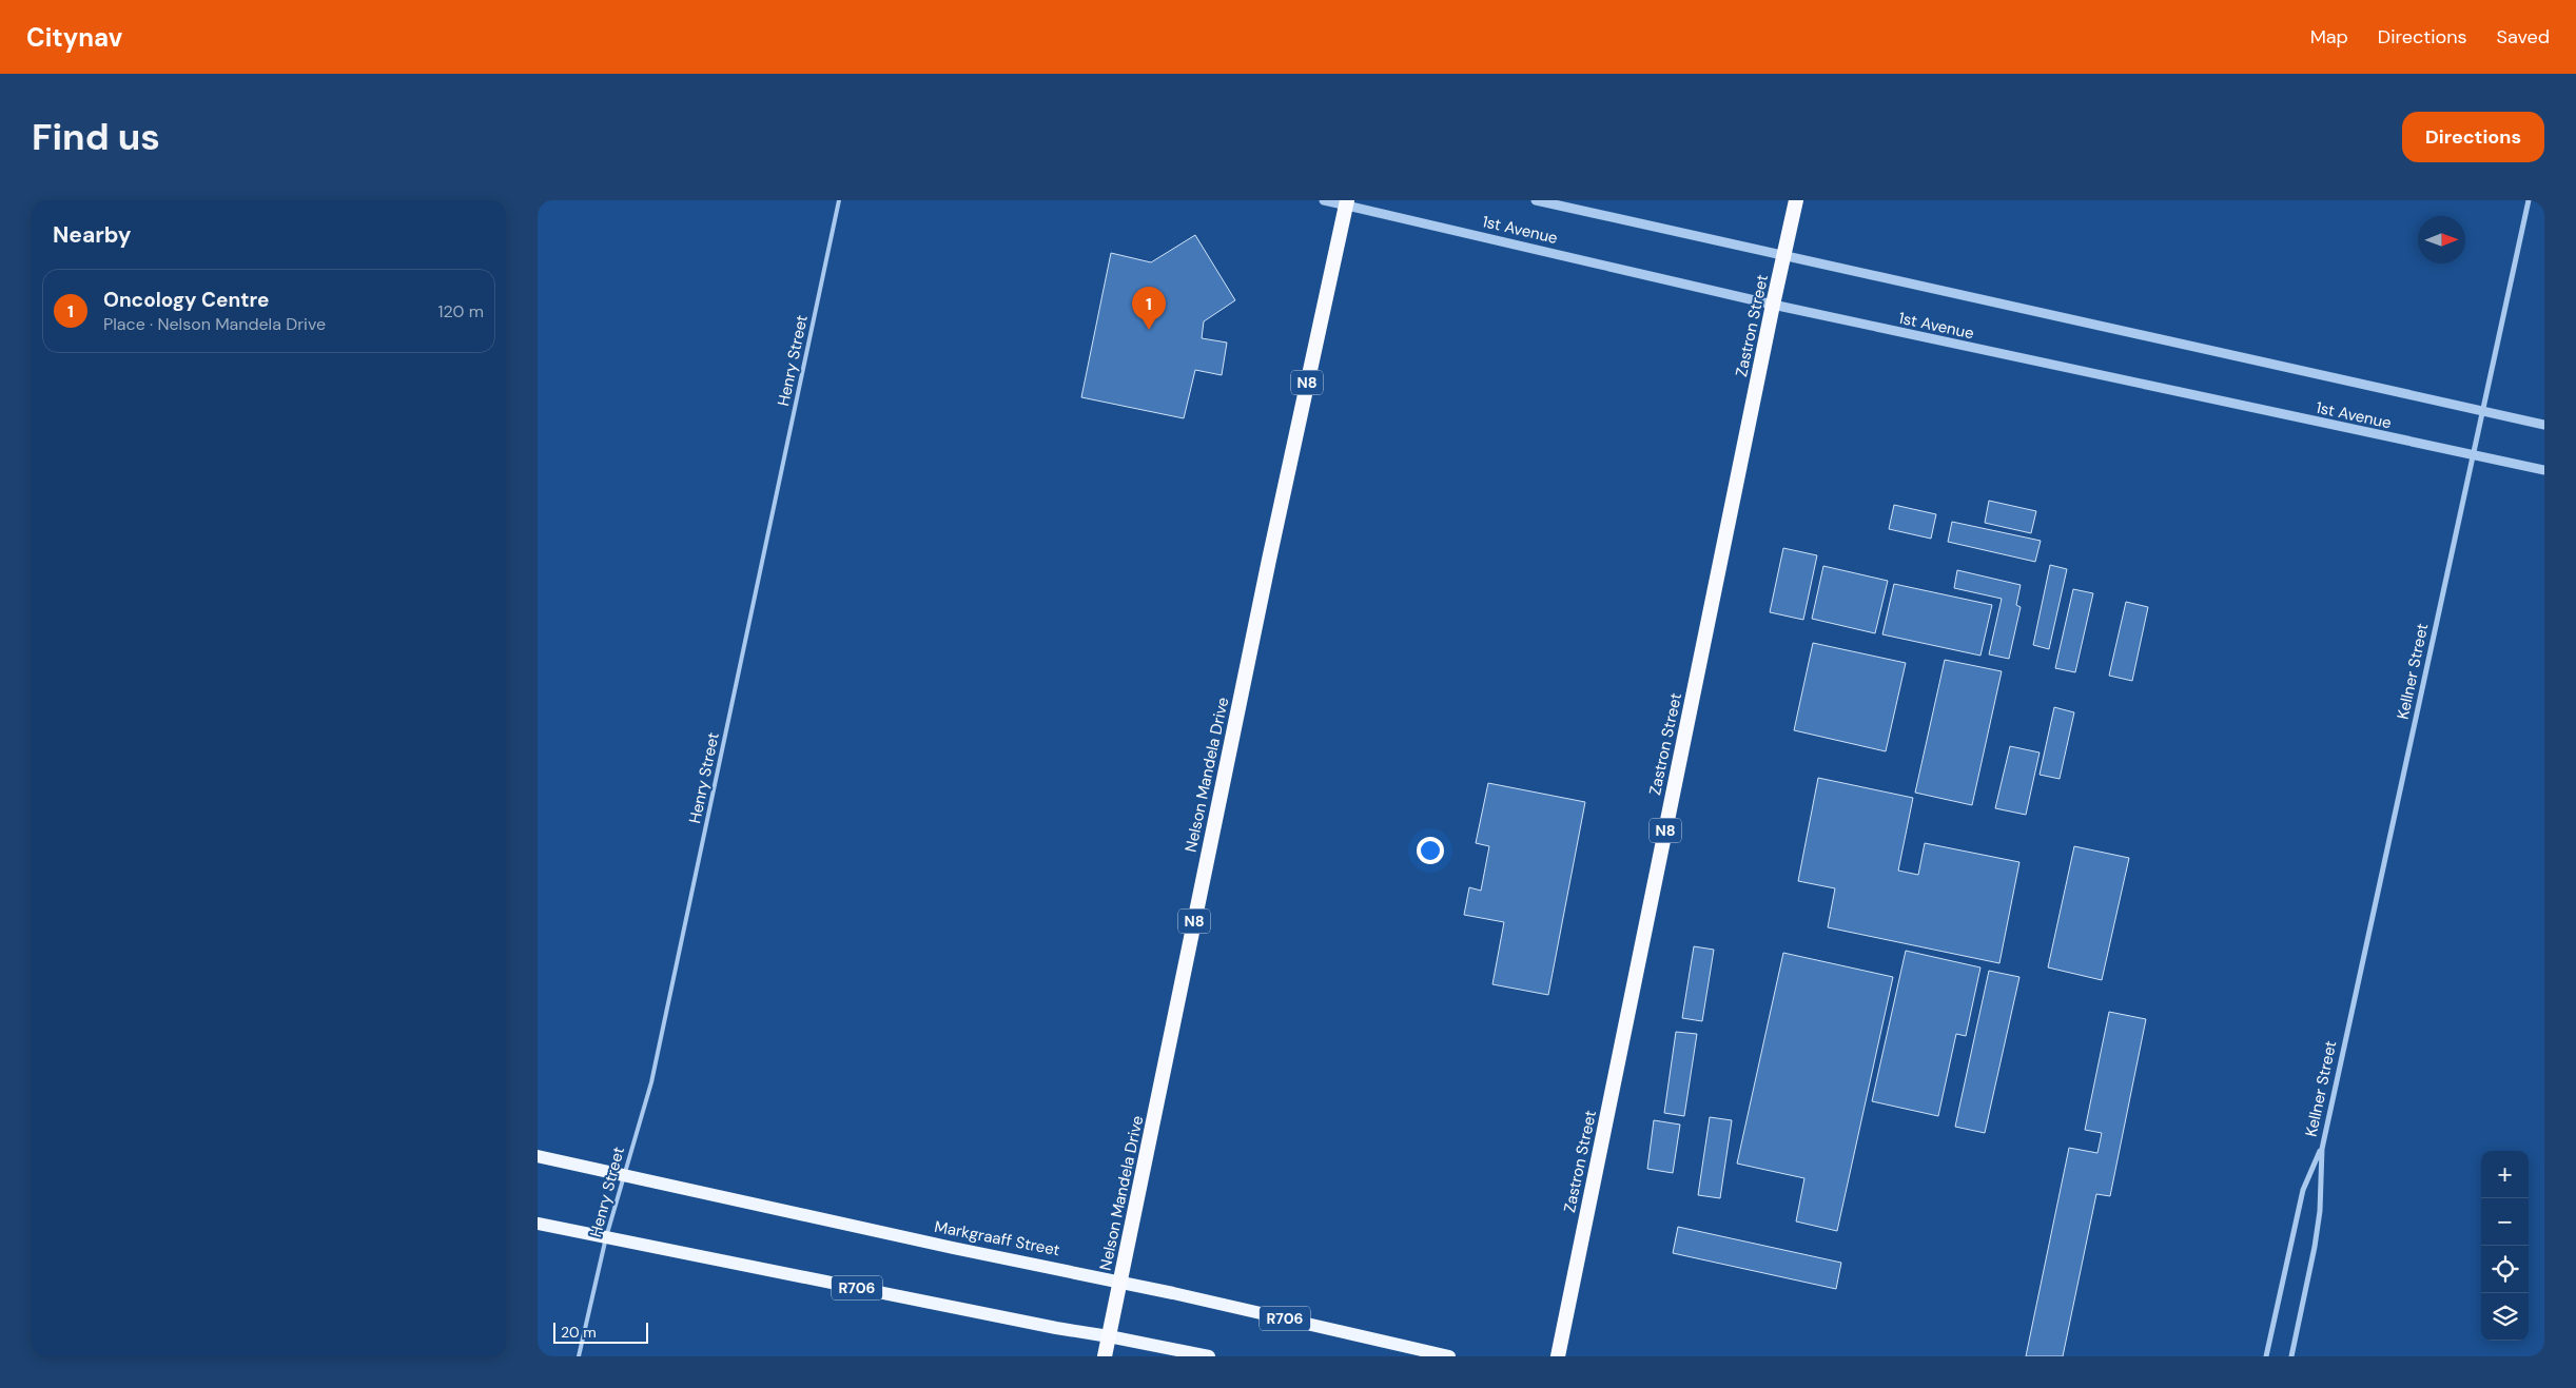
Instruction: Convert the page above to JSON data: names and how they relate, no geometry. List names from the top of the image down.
{
  "streets": {
    "highway": ["Zastron Street", "N8", "Nelson Mandela Drive"],
    "main road": ["Markgraaff Street", "R706"],
    "street": ["1st Avenue", "Kellner Street"],
    "lane": ["Henry Street"]
  },
  "crossings": [
    ["1st Avenue", "Zastron Street"],
    ["1st Avenue", "Kellner Street"],
    ["1st Avenue", "Nelson Mandela Drive"],
    ["Henry Street", "Markgraaff Street"],
    ["Henry Street", "R706"],
    ["Nelson Mandela Drive", "Markgraaff Street"],
    ["Nelson Mandela Drive", "R706"]
  ],
  "scale_bar": "20 m",
  "north": "right",
  "page": {
    "header": "Citynav",
    "nav": ["Map", "Directions", "Saved"],
    "buttons": "Directions",
    "title": "Find us",
    "heading": "Nearby",
    "list": [
      {
        "mark": "1",
        "name": "Oncology Centre",
        "note": "Place · Nelson Mandela Drive",
        "value": "120 m"
      }
    ],
    "pins": "1",
    "map_buttons": ["+", "−"],
    "scale": "20 m"
  }
}
